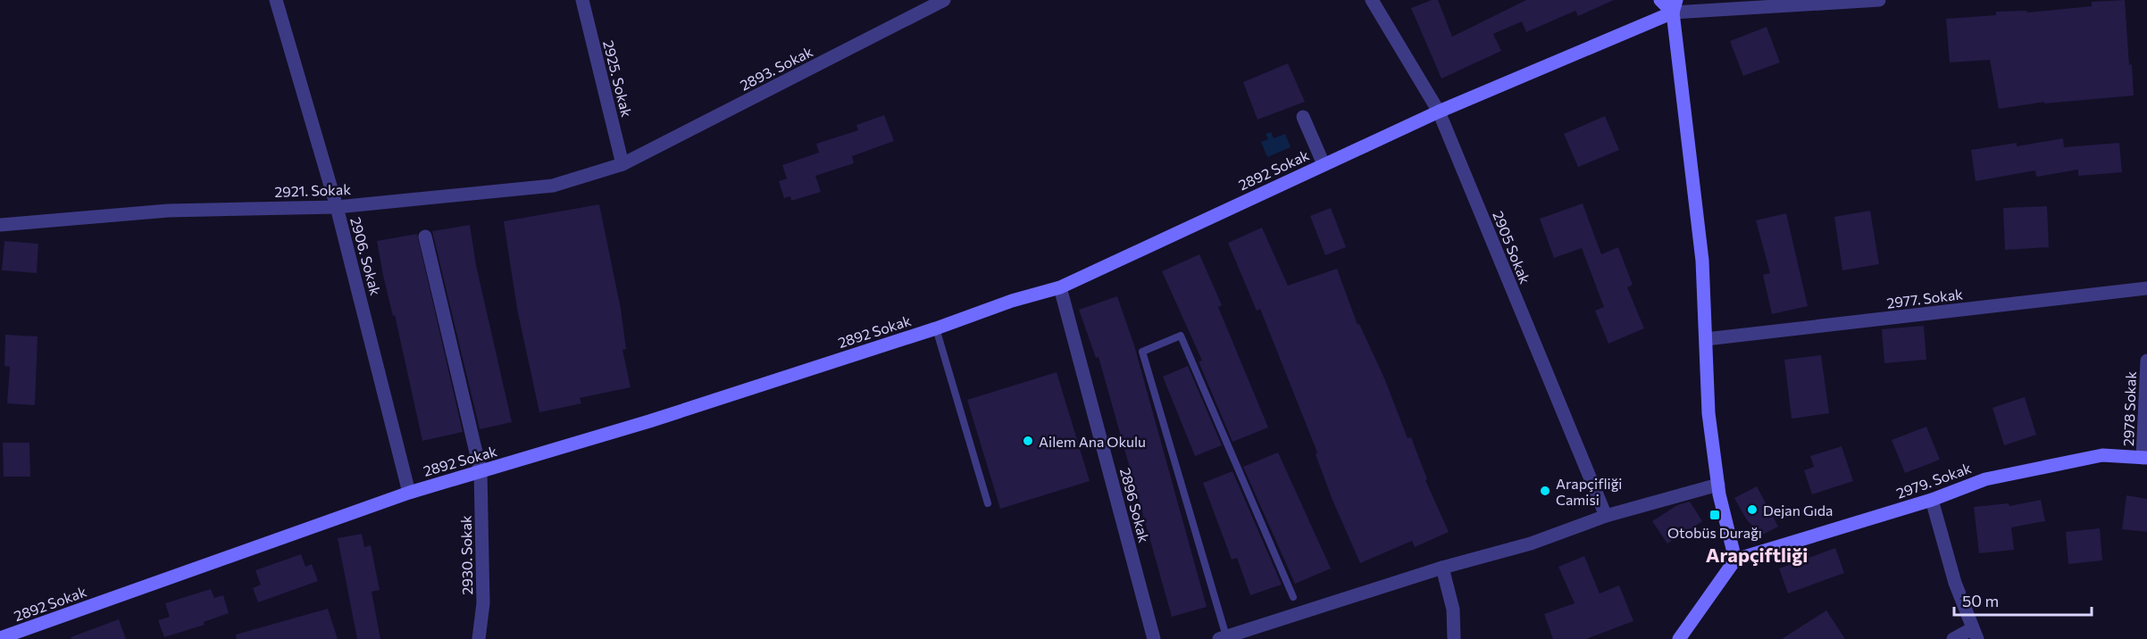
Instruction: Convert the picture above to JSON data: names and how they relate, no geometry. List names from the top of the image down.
{
  "streets": {
    "street": [
      "2893. Sokak",
      "2925. Sokak",
      "2892 Sokak",
      "2921. Sokak",
      "2905 Sokak",
      "2906. Sokak",
      "2977. Sokak",
      "2978 Sokak",
      "2979. Sokak",
      "2896 Sokak",
      "2930. Sokak"
    ]
  },
  "crossings": [
    ["2893. Sokak", "2925. Sokak"],
    ["2893. Sokak", "2921. Sokak"],
    ["2925. Sokak", "2921. Sokak"],
    ["2892 Sokak", "2905 Sokak"],
    ["2892 Sokak", "2906. Sokak"],
    ["2892 Sokak", "2896 Sokak"],
    ["2892 Sokak", "2930. Sokak"],
    ["2921. Sokak", "2906. Sokak"],
    ["2978 Sokak", "2979. Sokak"]
  ],
  "districts": ["Arapçiftliği"],
  "places": {
    "other": ["Ailem Ana Okulu", "Arapçifliği Camisi", "Dejan Gıda"],
    "transit": ["Otobüs Durağı"]
  },
  "scale_bar": "50 m"
}
